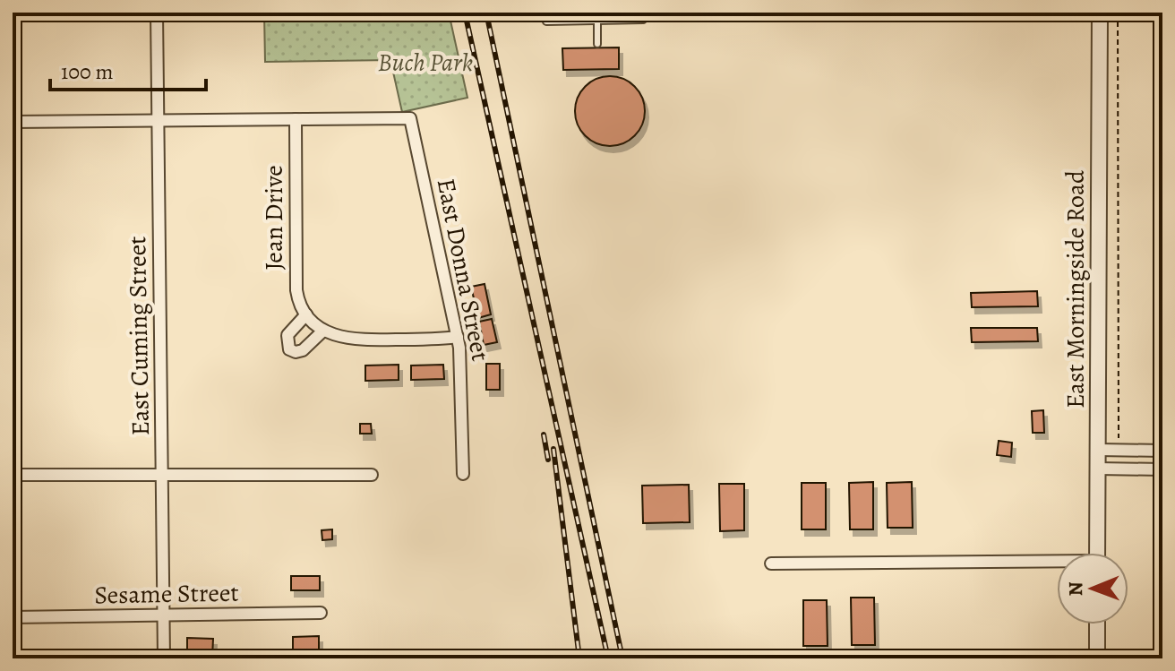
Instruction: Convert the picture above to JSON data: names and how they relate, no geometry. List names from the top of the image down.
{
  "streets": {
    "street": [
      "Jean Drive",
      "East Donna Street",
      "East Morningside Road",
      "East Cuming Street",
      "Sesame Street"
    ]
  },
  "crossings": [
    ["Jean Drive", "East Donna Street"],
    ["East Cuming Street", "Sesame Street"]
  ],
  "parks": ["Buch Park"],
  "scale_bar": "100 m",
  "north": "left"
}
